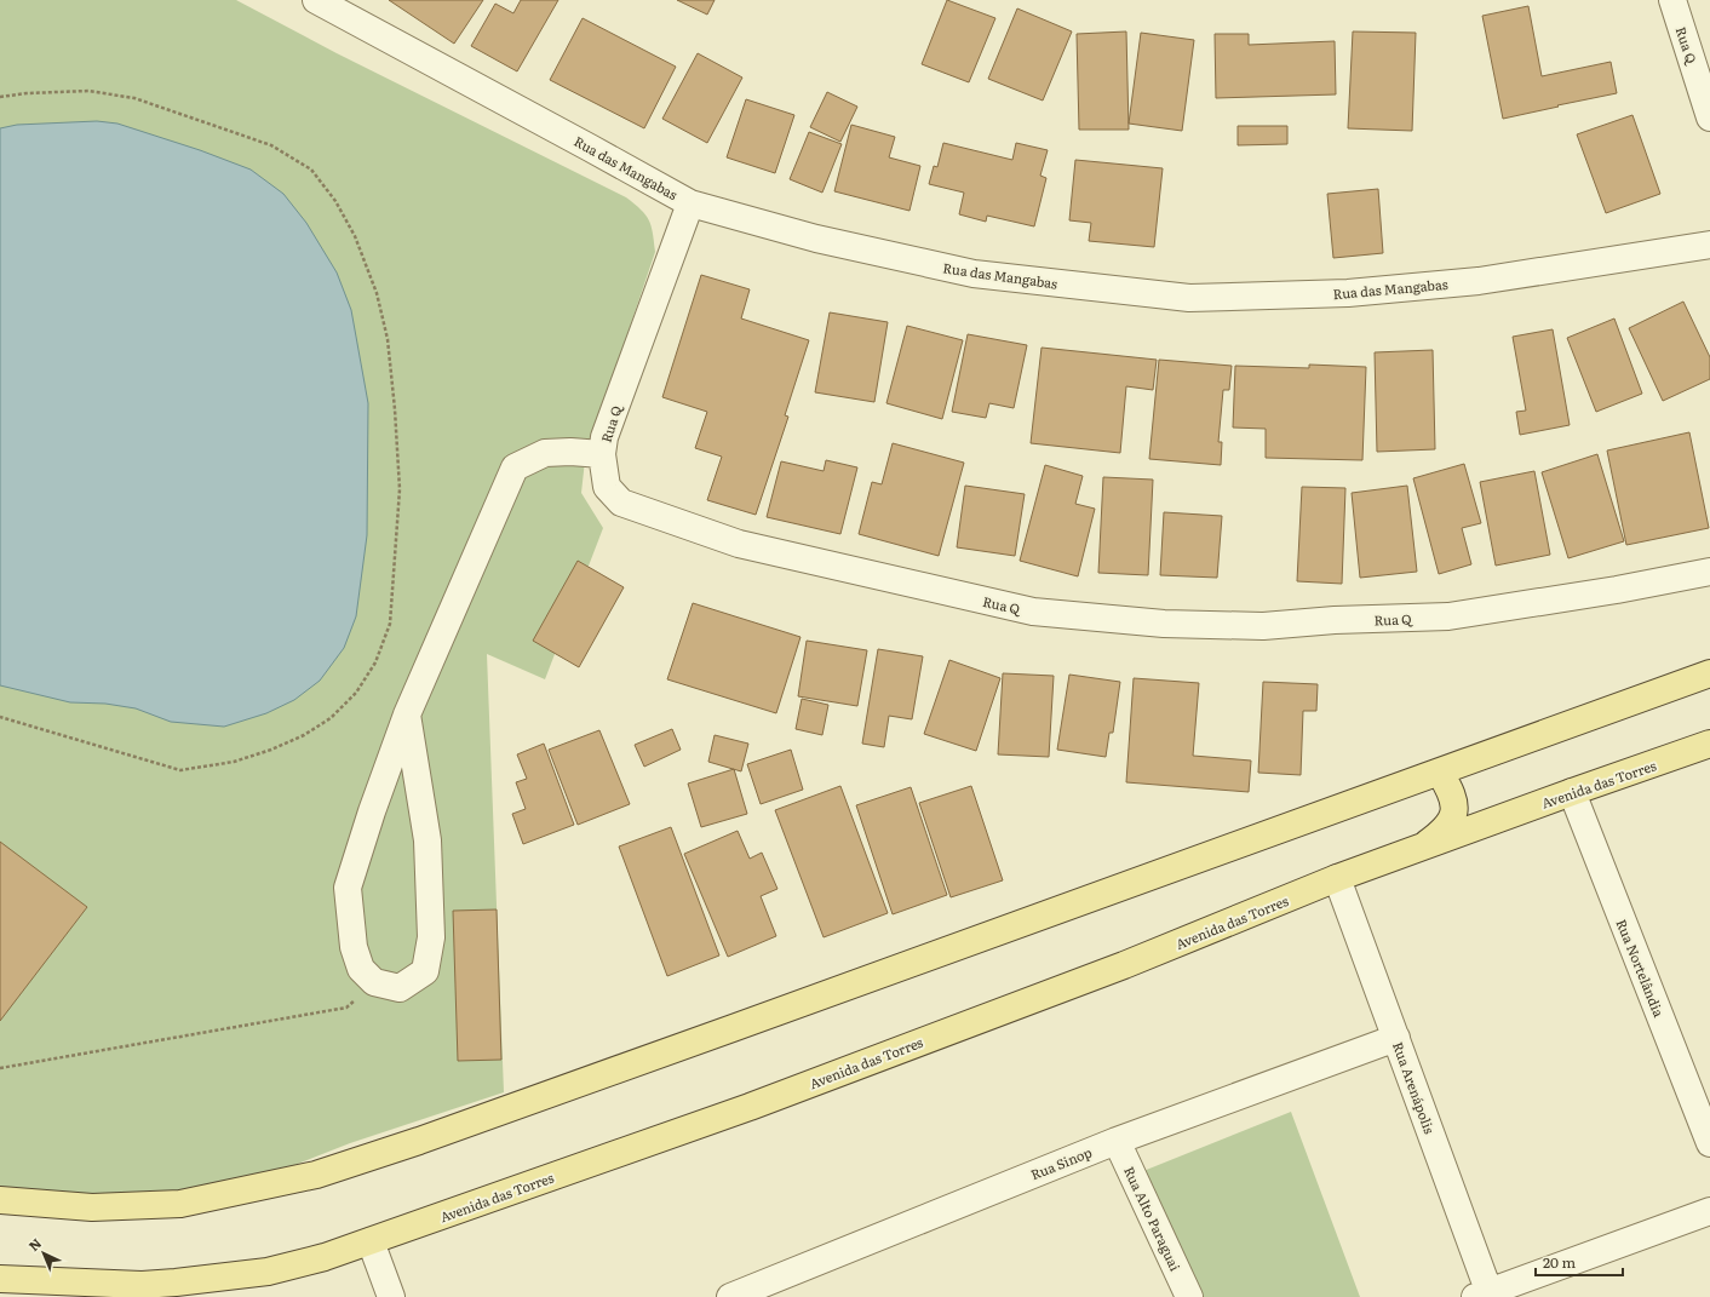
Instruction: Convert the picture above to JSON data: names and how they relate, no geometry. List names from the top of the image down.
{
  "streets": {
    "main road": ["Avenida das Torres"],
    "street": [
      "Rua Q",
      "Rua das Mangabas",
      "Rua Nortelândia",
      "Rua Arenápolis",
      "Rua Sinop",
      "Rua Alto Paraguai"
    ]
  },
  "crossings": [
    ["Rua Q", "Rua das Mangabas"],
    ["Avenida das Torres", "Rua Nortelândia"],
    ["Avenida das Torres", "Rua Arenápolis"],
    ["Rua Arenápolis", "Rua Sinop"],
    ["Rua Sinop", "Rua Alto Paraguai"]
  ],
  "scale_bar": "20 m",
  "north": "top left"
}
